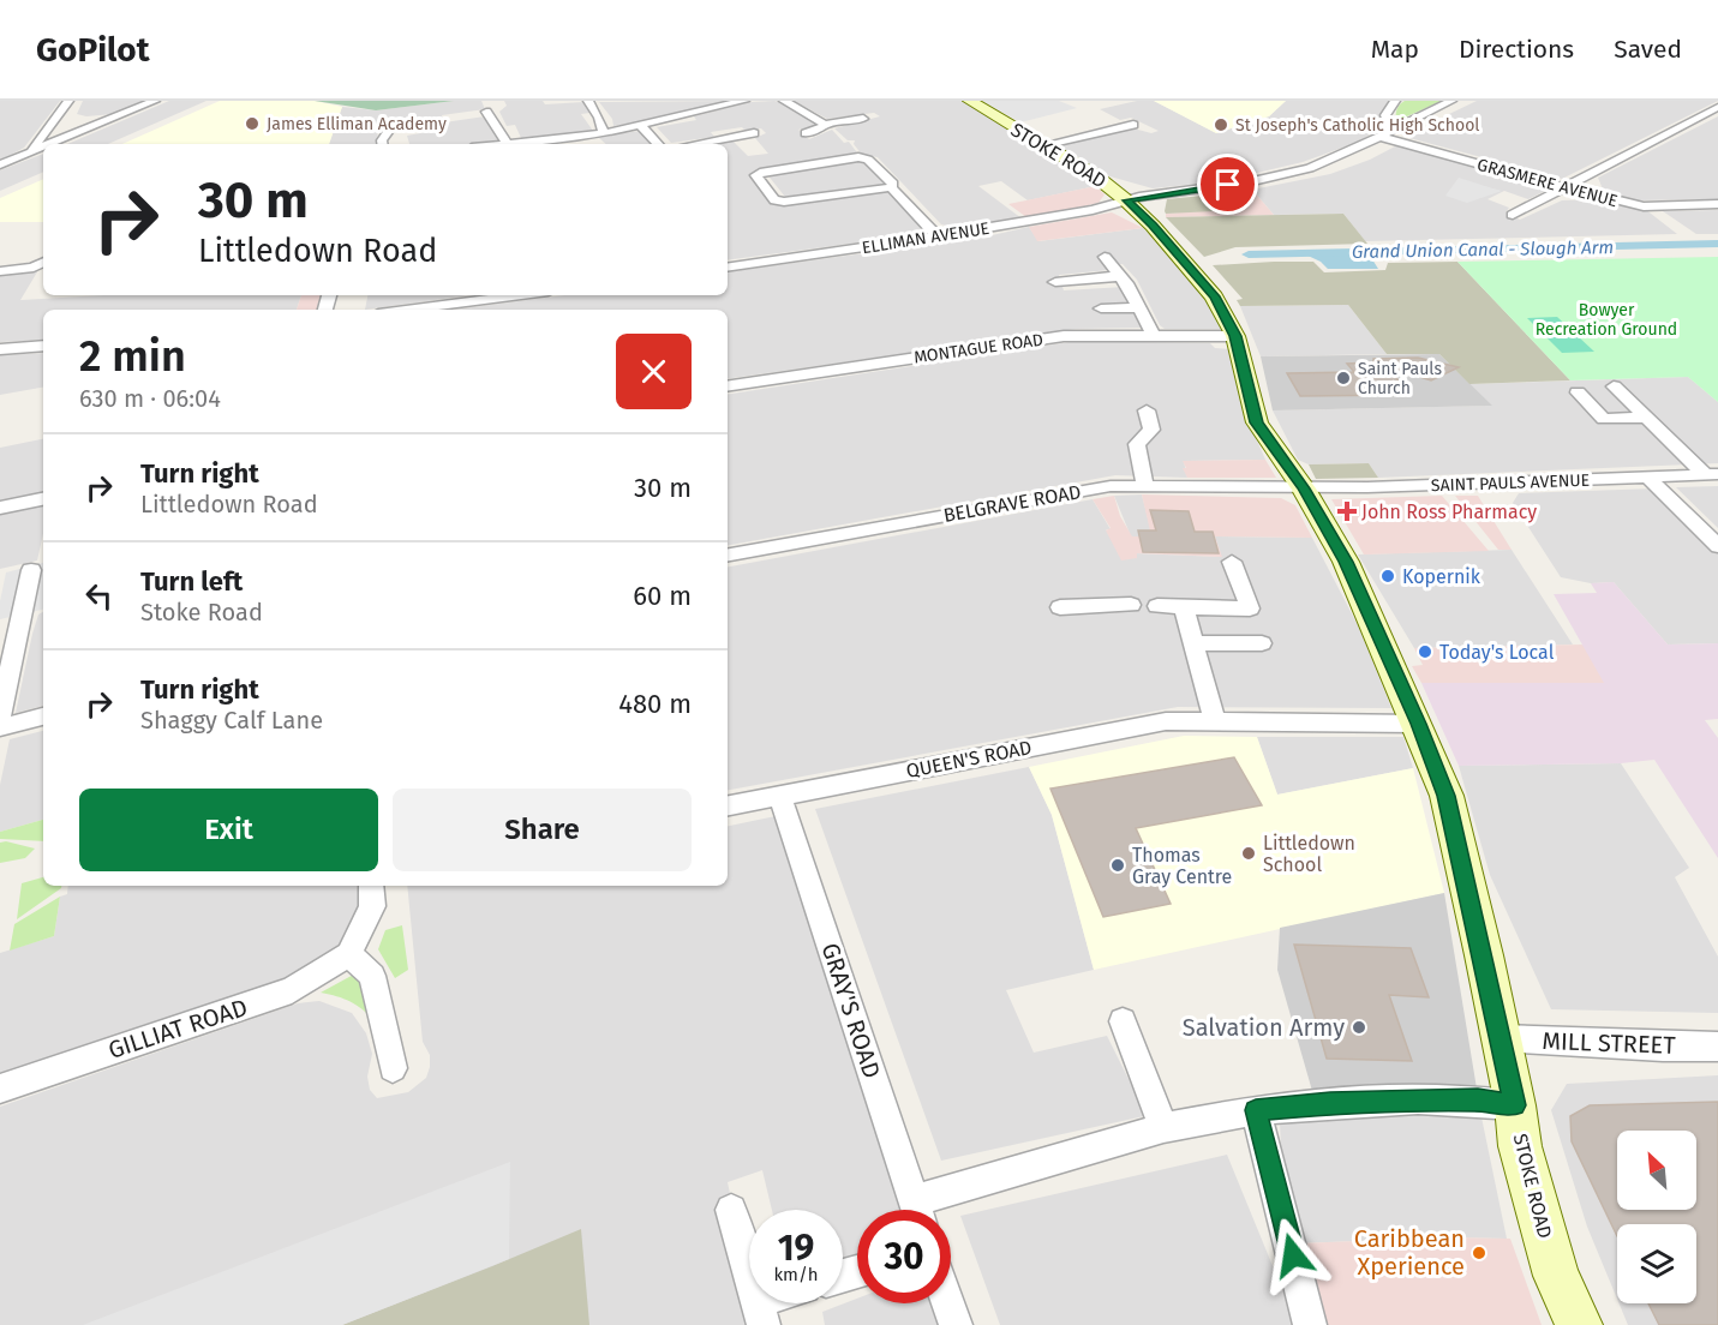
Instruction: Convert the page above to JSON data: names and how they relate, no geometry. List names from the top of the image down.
{
  "streets": {
    "main road": ["STOKE ROAD"],
    "street": [
      "GRASMERE AVENUE",
      "ELLIMAN AVENUE",
      "MONTAGUE ROAD",
      "SAINT PAULS AVENUE",
      "BELGRAVE ROAD",
      "QUEEN'S ROAD",
      "GRAY'S ROAD",
      "GILLIAT ROAD",
      "MILL STREET"
    ]
  },
  "crossings": [
    ["STOKE ROAD", "ELLIMAN AVENUE"],
    ["STOKE ROAD", "MONTAGUE ROAD"],
    ["STOKE ROAD", "SAINT PAULS AVENUE"],
    ["STOKE ROAD", "BELGRAVE ROAD"],
    ["STOKE ROAD", "QUEEN'S ROAD"],
    ["STOKE ROAD", "MILL STREET"],
    ["GRASMERE AVENUE", "ELLIMAN AVENUE"],
    ["SAINT PAULS AVENUE", "BELGRAVE ROAD"],
    ["QUEEN'S ROAD", "GRAY'S ROAD"]
  ],
  "water": ["Grand Union Canal - Slough Arm"],
  "parks": ["Bowyer Recreation Ground"],
  "places": {
    "other": [
      "James Elliman Academy",
      "St Joseph's Catholic High School",
      "Saint Pauls Church",
      "Kopernik",
      "Today's Local",
      "Littledown School",
      "Thomas Gray Centre",
      "Salvation Army",
      "Caribbean Xperience"
    ],
    "health": ["John Ross Pharmacy"]
  },
  "north": "top left",
  "page": {
    "header": "GoPilot",
    "nav": ["Map", "Directions", "Saved"],
    "turn": ["30 m", "Littledown Road"],
    "heading": ["2 min", "630 m · 06:04"],
    "list": [
      {
        "name": "Turn right",
        "note": "Littledown Road",
        "value": "30 m"
      },
      {
        "name": "Turn left",
        "note": "Stoke Road",
        "value": "60 m"
      },
      {
        "name": "Turn right",
        "note": "Shaggy Calf Lane",
        "value": "480 m"
      }
    ],
    "buttons": ["Exit", "Share"],
    "speed": "19 km/h",
    "limit": "30"
  }
}
